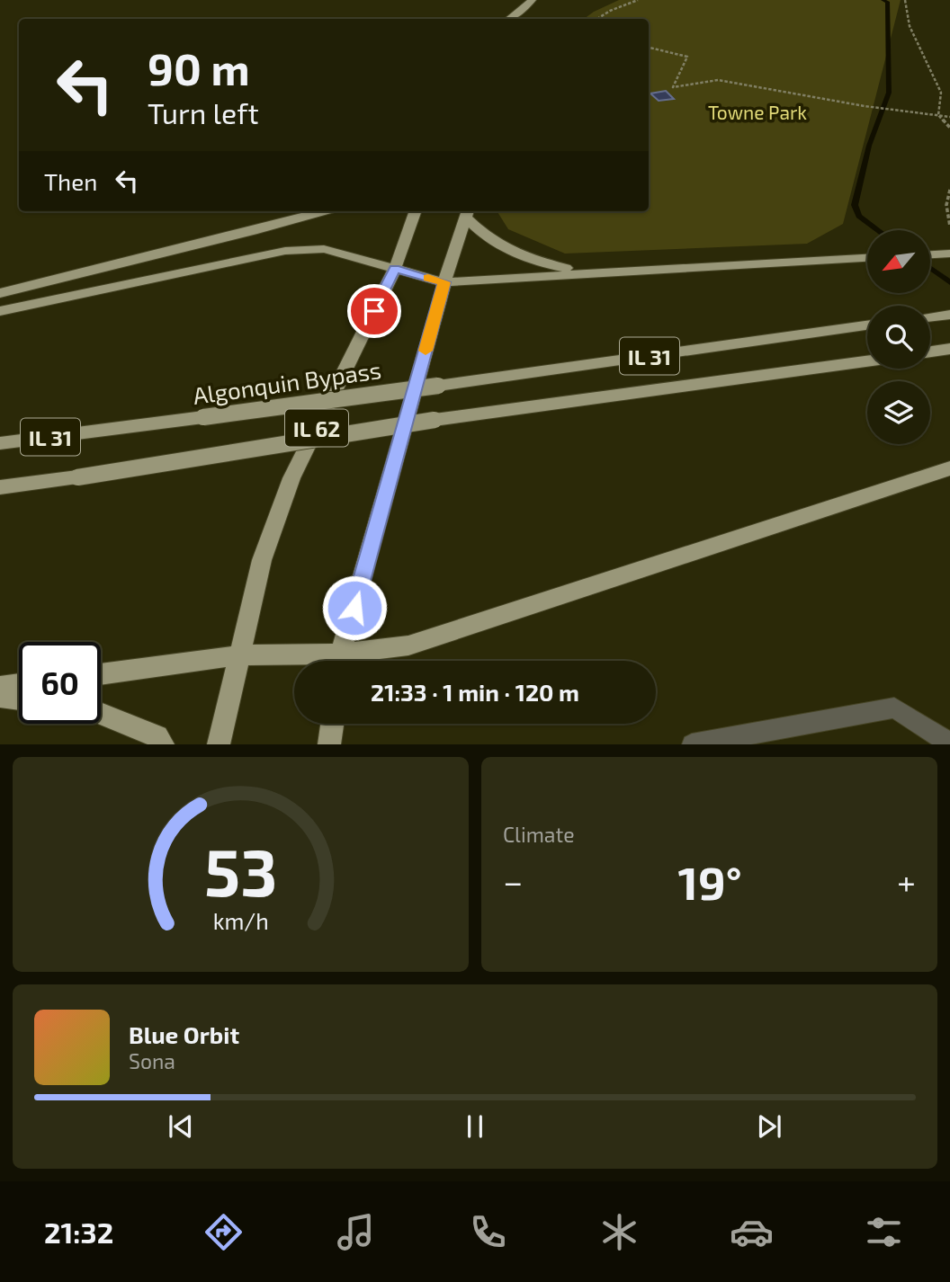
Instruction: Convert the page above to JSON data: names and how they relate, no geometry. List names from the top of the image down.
{
  "streets": {
    "main road": ["IL 31", "Algonquin Bypass", "IL 62"]
  },
  "parks": ["Towne Park"],
  "north": "bottom left",
  "page": {
    "turn": ["90 m", "Turn left"],
    "then": "Then",
    "limit": "60",
    "trip": "21:33 · 1 min · 120 m",
    "tile": "Climate",
    "heat": ["−", "19°", "+"],
    "song": ["Blue Orbit", "Sona"],
    "tabs": "21:32",
    "gauge": ["53", "km/h"]
  }
}
